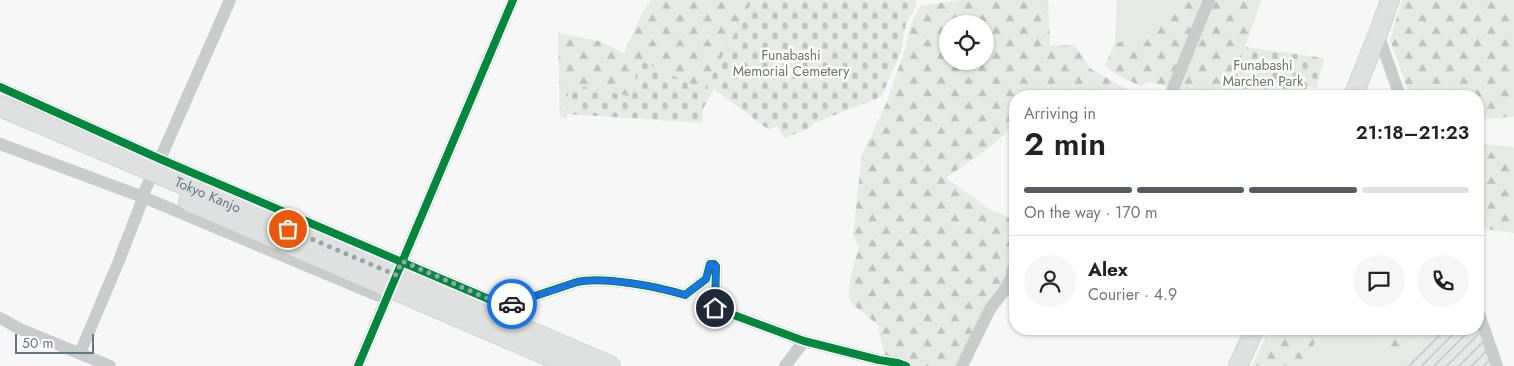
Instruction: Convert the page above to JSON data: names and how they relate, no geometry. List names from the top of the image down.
{
  "streets": {
    "highway": ["Tokyo Kanjo"]
  },
  "parks": ["Funabashi Memorial Cemetery", "Funabashi Marchen Park"],
  "scale_bar": "50 m",
  "page": {
    "heading": ["2 min", "Arriving in", "21:18–21:23"],
    "panel": ["Alex", "Courier · 4.9"],
    "bar": "On the way · 170 m",
    "scale": "50 m"
  }
}
